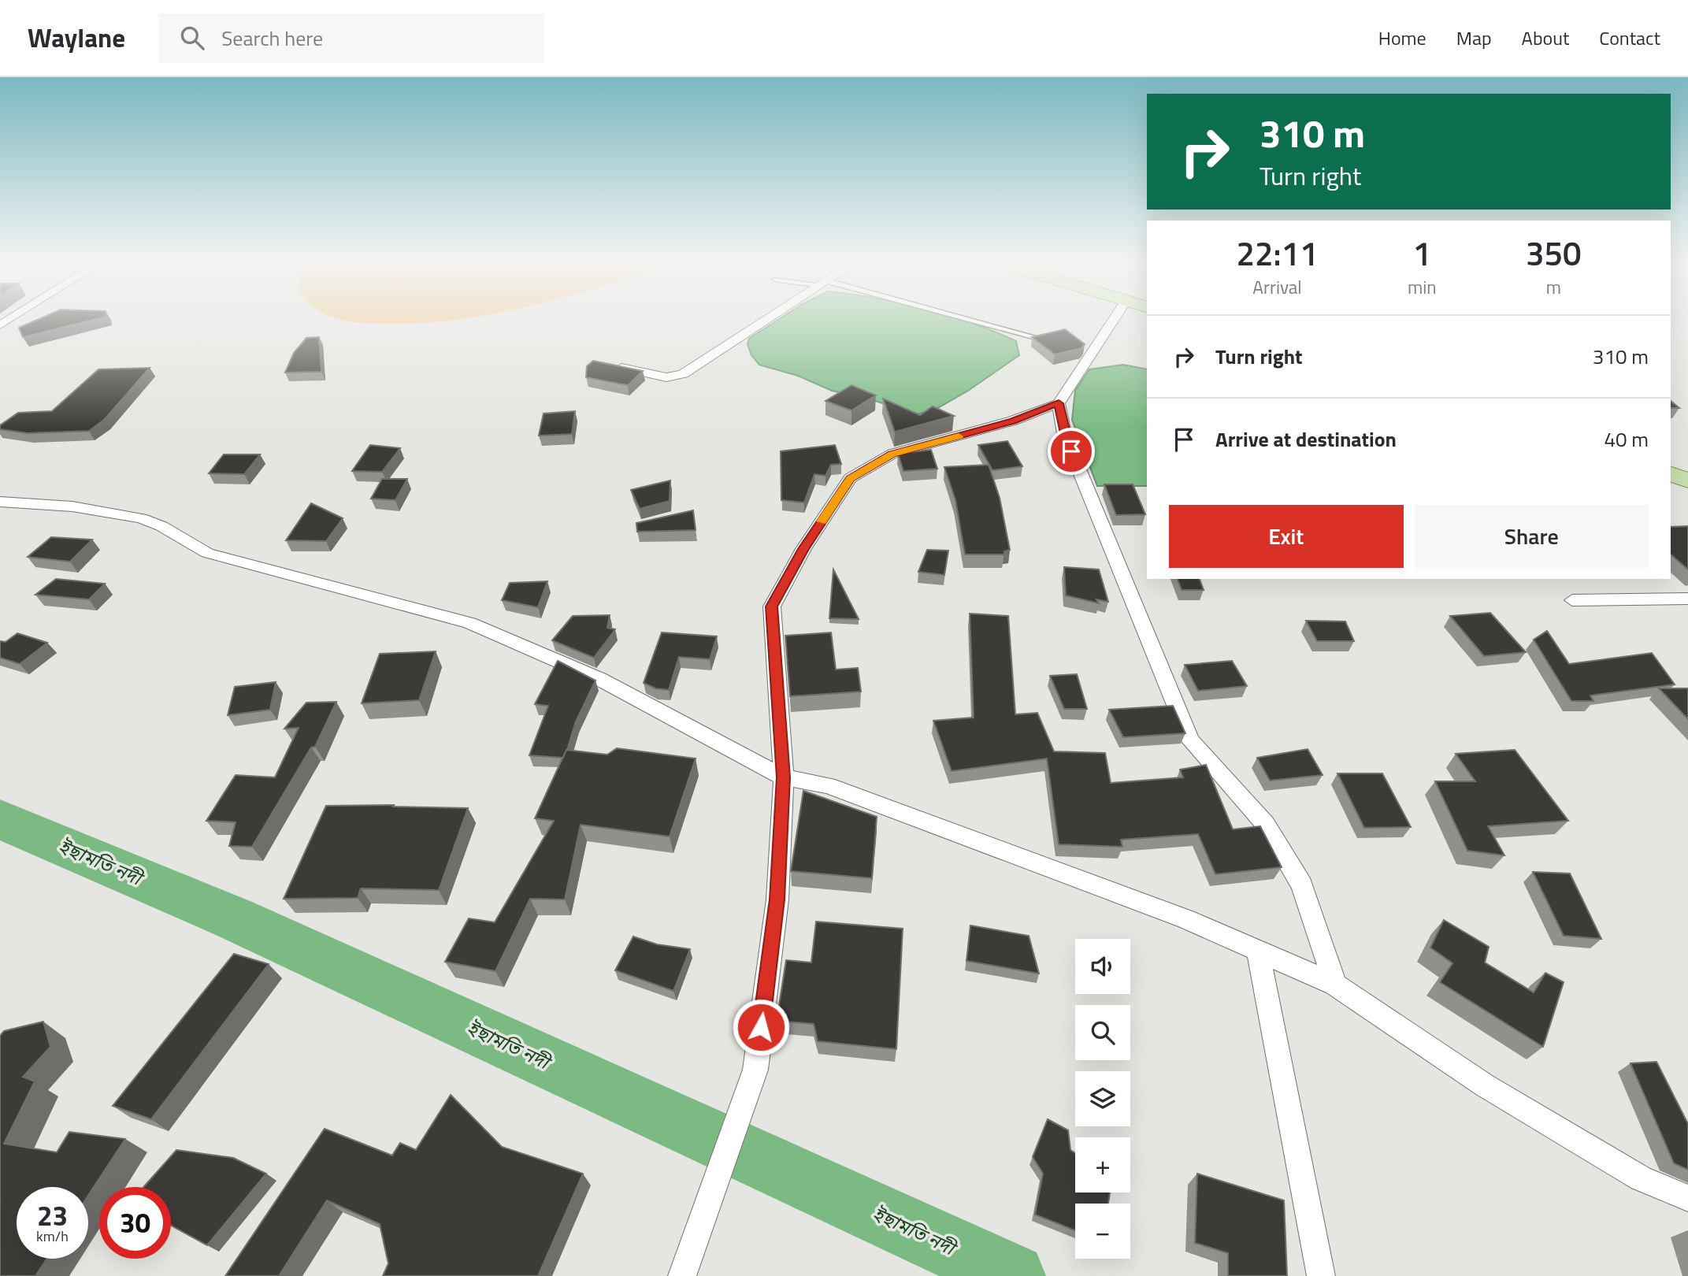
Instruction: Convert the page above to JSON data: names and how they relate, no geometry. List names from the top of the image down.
{
  "water": ["ইছামতি নদী"],
  "page": {
    "header": "Waylane",
    "search": "Search here",
    "nav": [
      "Home",
      "Map",
      "About",
      "Contact"
    ],
    "turn": ["310 m", "Turn right"],
    "eta": [
      "22:11",
      "Arrival",
      "1",
      "min",
      "350",
      "m"
    ],
    "list": [
      {
        "name": "Turn right",
        "value": "310 m"
      },
      {
        "name": "Arrive at destination",
        "value": "40 m"
      }
    ],
    "buttons": ["Exit", "Share"],
    "map_buttons": ["+", "−"],
    "speed": "23 km/h",
    "limit": "30"
  }
}
